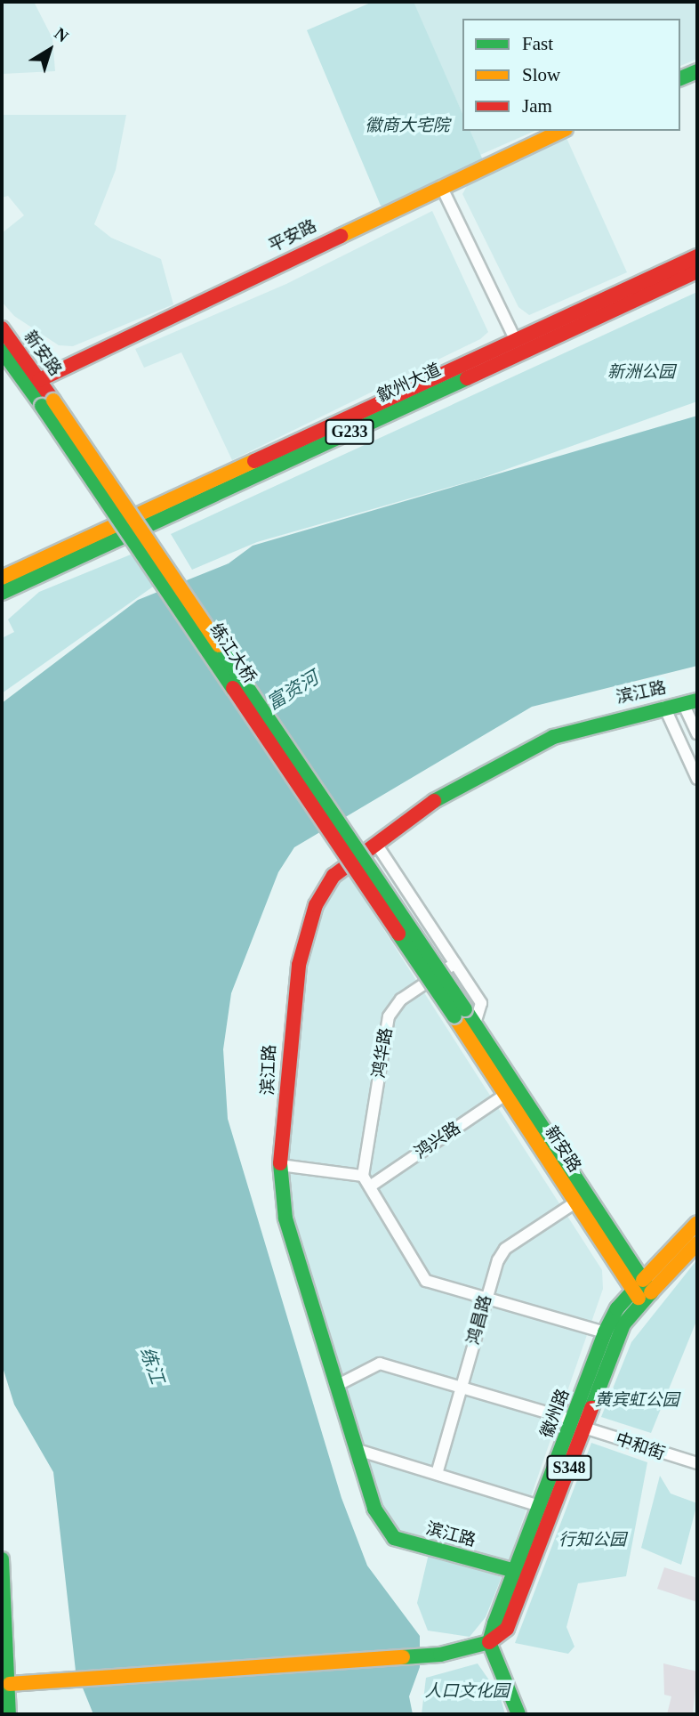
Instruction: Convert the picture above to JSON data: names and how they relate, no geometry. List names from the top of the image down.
{
  "streets": {
    "main road": [
      "平安路",
      "新安路",
      "歙州大道",
      "G233",
      "练江大桥",
      "滨江路",
      "徽州路",
      "S348"
    ],
    "street": [
      "鸿华路",
      "鸿兴路",
      "鸿昌路",
      "中和街"
    ]
  },
  "crossings": [
    ["平安路", "新安路"],
    ["新安路", "练江大桥"],
    ["新安路", "鸿兴路"],
    ["新安路", "鸿昌路"],
    ["新安路", "徽州路"],
    ["滨江路", "徽州路"],
    ["滨江路", "中和街"],
    ["鸿昌路", "中和街"],
    ["徽州路", "中和街"]
  ],
  "water": ["富资河", "练江"],
  "parks": [
    "徽商大宅院",
    "新洲公园",
    "黄宾虹公园",
    "行知公园",
    "人口文化园"
  ],
  "legend": ["Fast", "Slow", "Jam"],
  "north": "top right"
}
